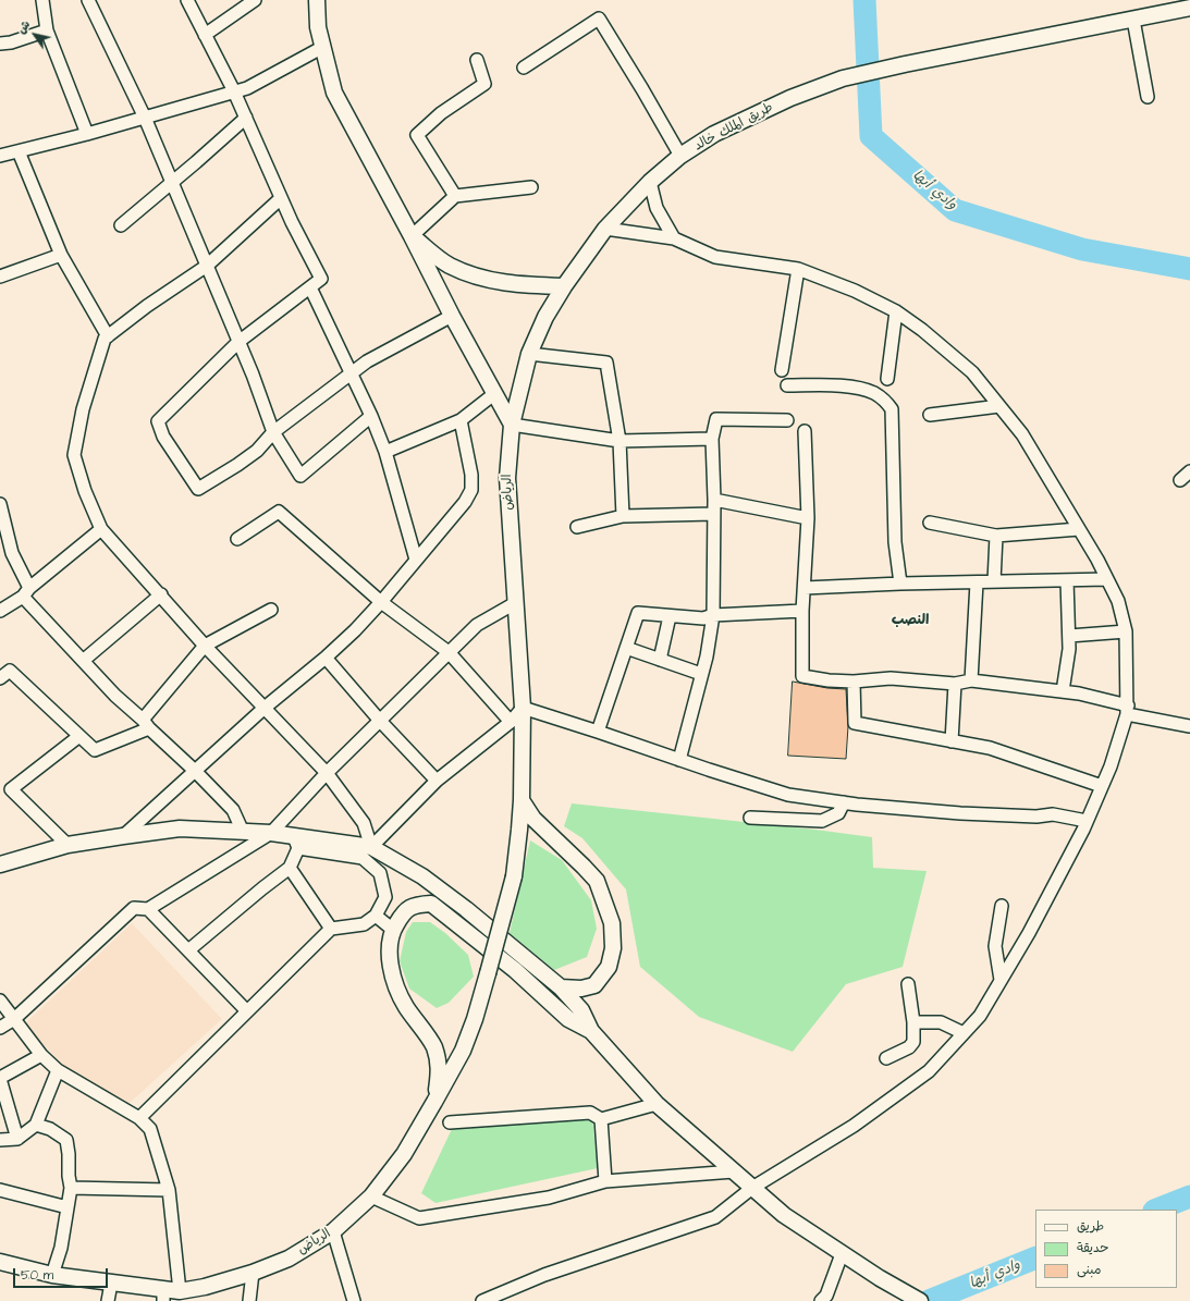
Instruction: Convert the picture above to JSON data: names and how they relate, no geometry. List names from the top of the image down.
{
  "streets": {
    "street": ["طريق الملك خالد", "الرياض"]
  },
  "crossings": [
    ["طريق الملك خالد", "الرياض"]
  ],
  "districts": ["النصب"],
  "water": ["وادي أبها"],
  "legend": ["طريق", "حديقة", "مبنى"],
  "scale_bar": "50 m",
  "north": "top left"
}
